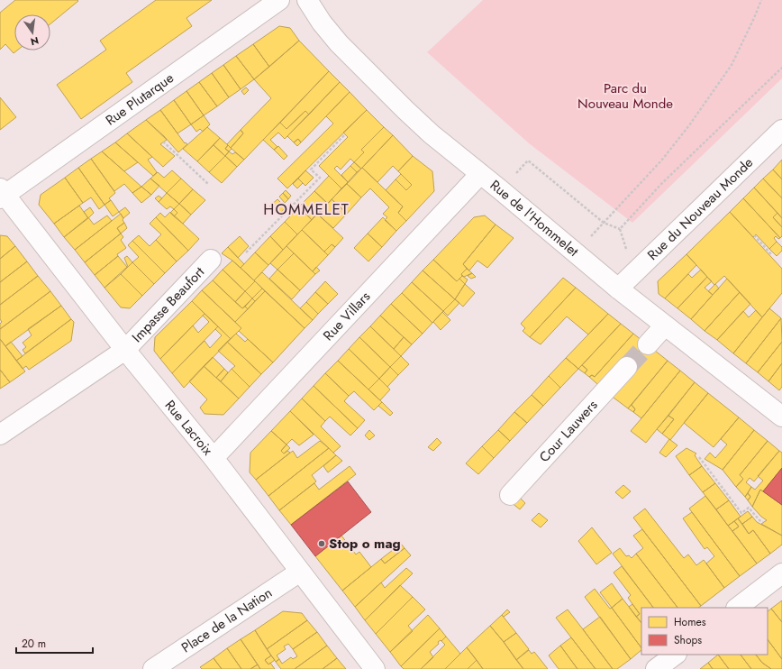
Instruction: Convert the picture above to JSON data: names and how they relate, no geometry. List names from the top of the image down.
{
  "streets": {
    "street": [
      "Rue Plutarque",
      "Rue du Nouveau Monde",
      "Rue de l'Hommelet",
      "Impasse Beaufort",
      "Rue Villars",
      "Rue Lacroix",
      "Cour Lauwers",
      "Place de la Nation"
    ]
  },
  "crossings": [
    ["Rue Plutarque", "Rue Lacroix"],
    ["Rue du Nouveau Monde", "Rue de l'Hommelet"],
    ["Rue de l'Hommelet", "Rue Villars"],
    ["Impasse Beaufort", "Rue Lacroix"],
    ["Rue Villars", "Rue Lacroix"],
    ["Rue Lacroix", "Place de la Nation"]
  ],
  "districts": ["HOMMELET"],
  "parks": ["Parc du Nouveau Monde"],
  "places": ["Stop o mag"],
  "legend": ["Homes", "Shops"],
  "scale_bar": "20 m",
  "north": "bottom"
}
